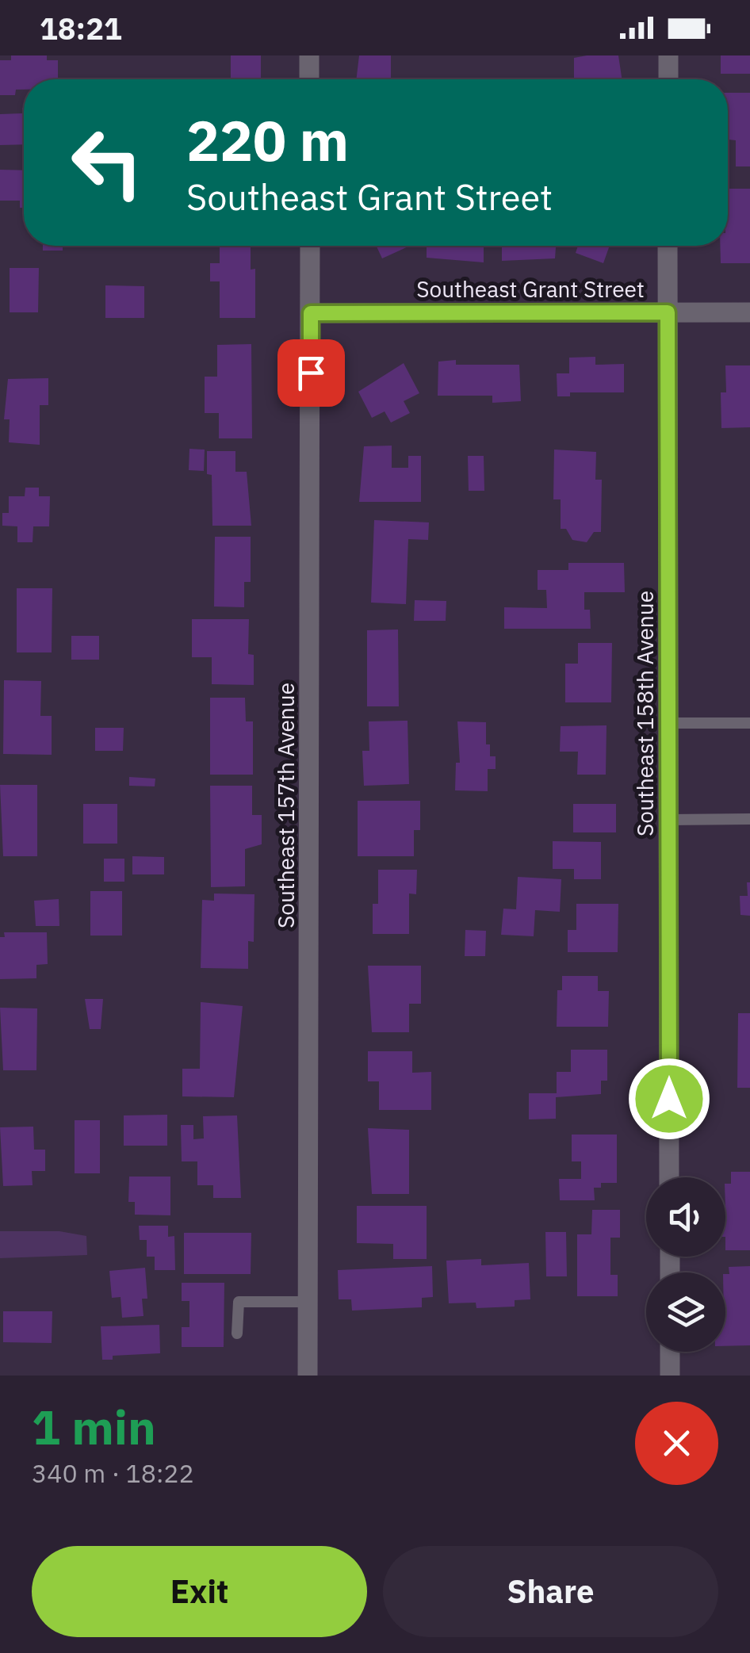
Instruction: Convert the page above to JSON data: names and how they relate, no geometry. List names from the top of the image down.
{
  "streets": {
    "street": ["Southeast Grant Street", "Southeast 158th Avenue", "Southeast 157th Avenue"]
  },
  "crossings": [
    ["Southeast Grant Street", "Southeast 158th Avenue"],
    ["Southeast Grant Street", "Southeast 157th Avenue"]
  ],
  "page": {
    "status": "18:21",
    "turn": ["220 m", "Southeast Grant Street"],
    "heading": ["1 min", "340 m · 18:22"],
    "buttons": ["Exit", "Share"]
  }
}
